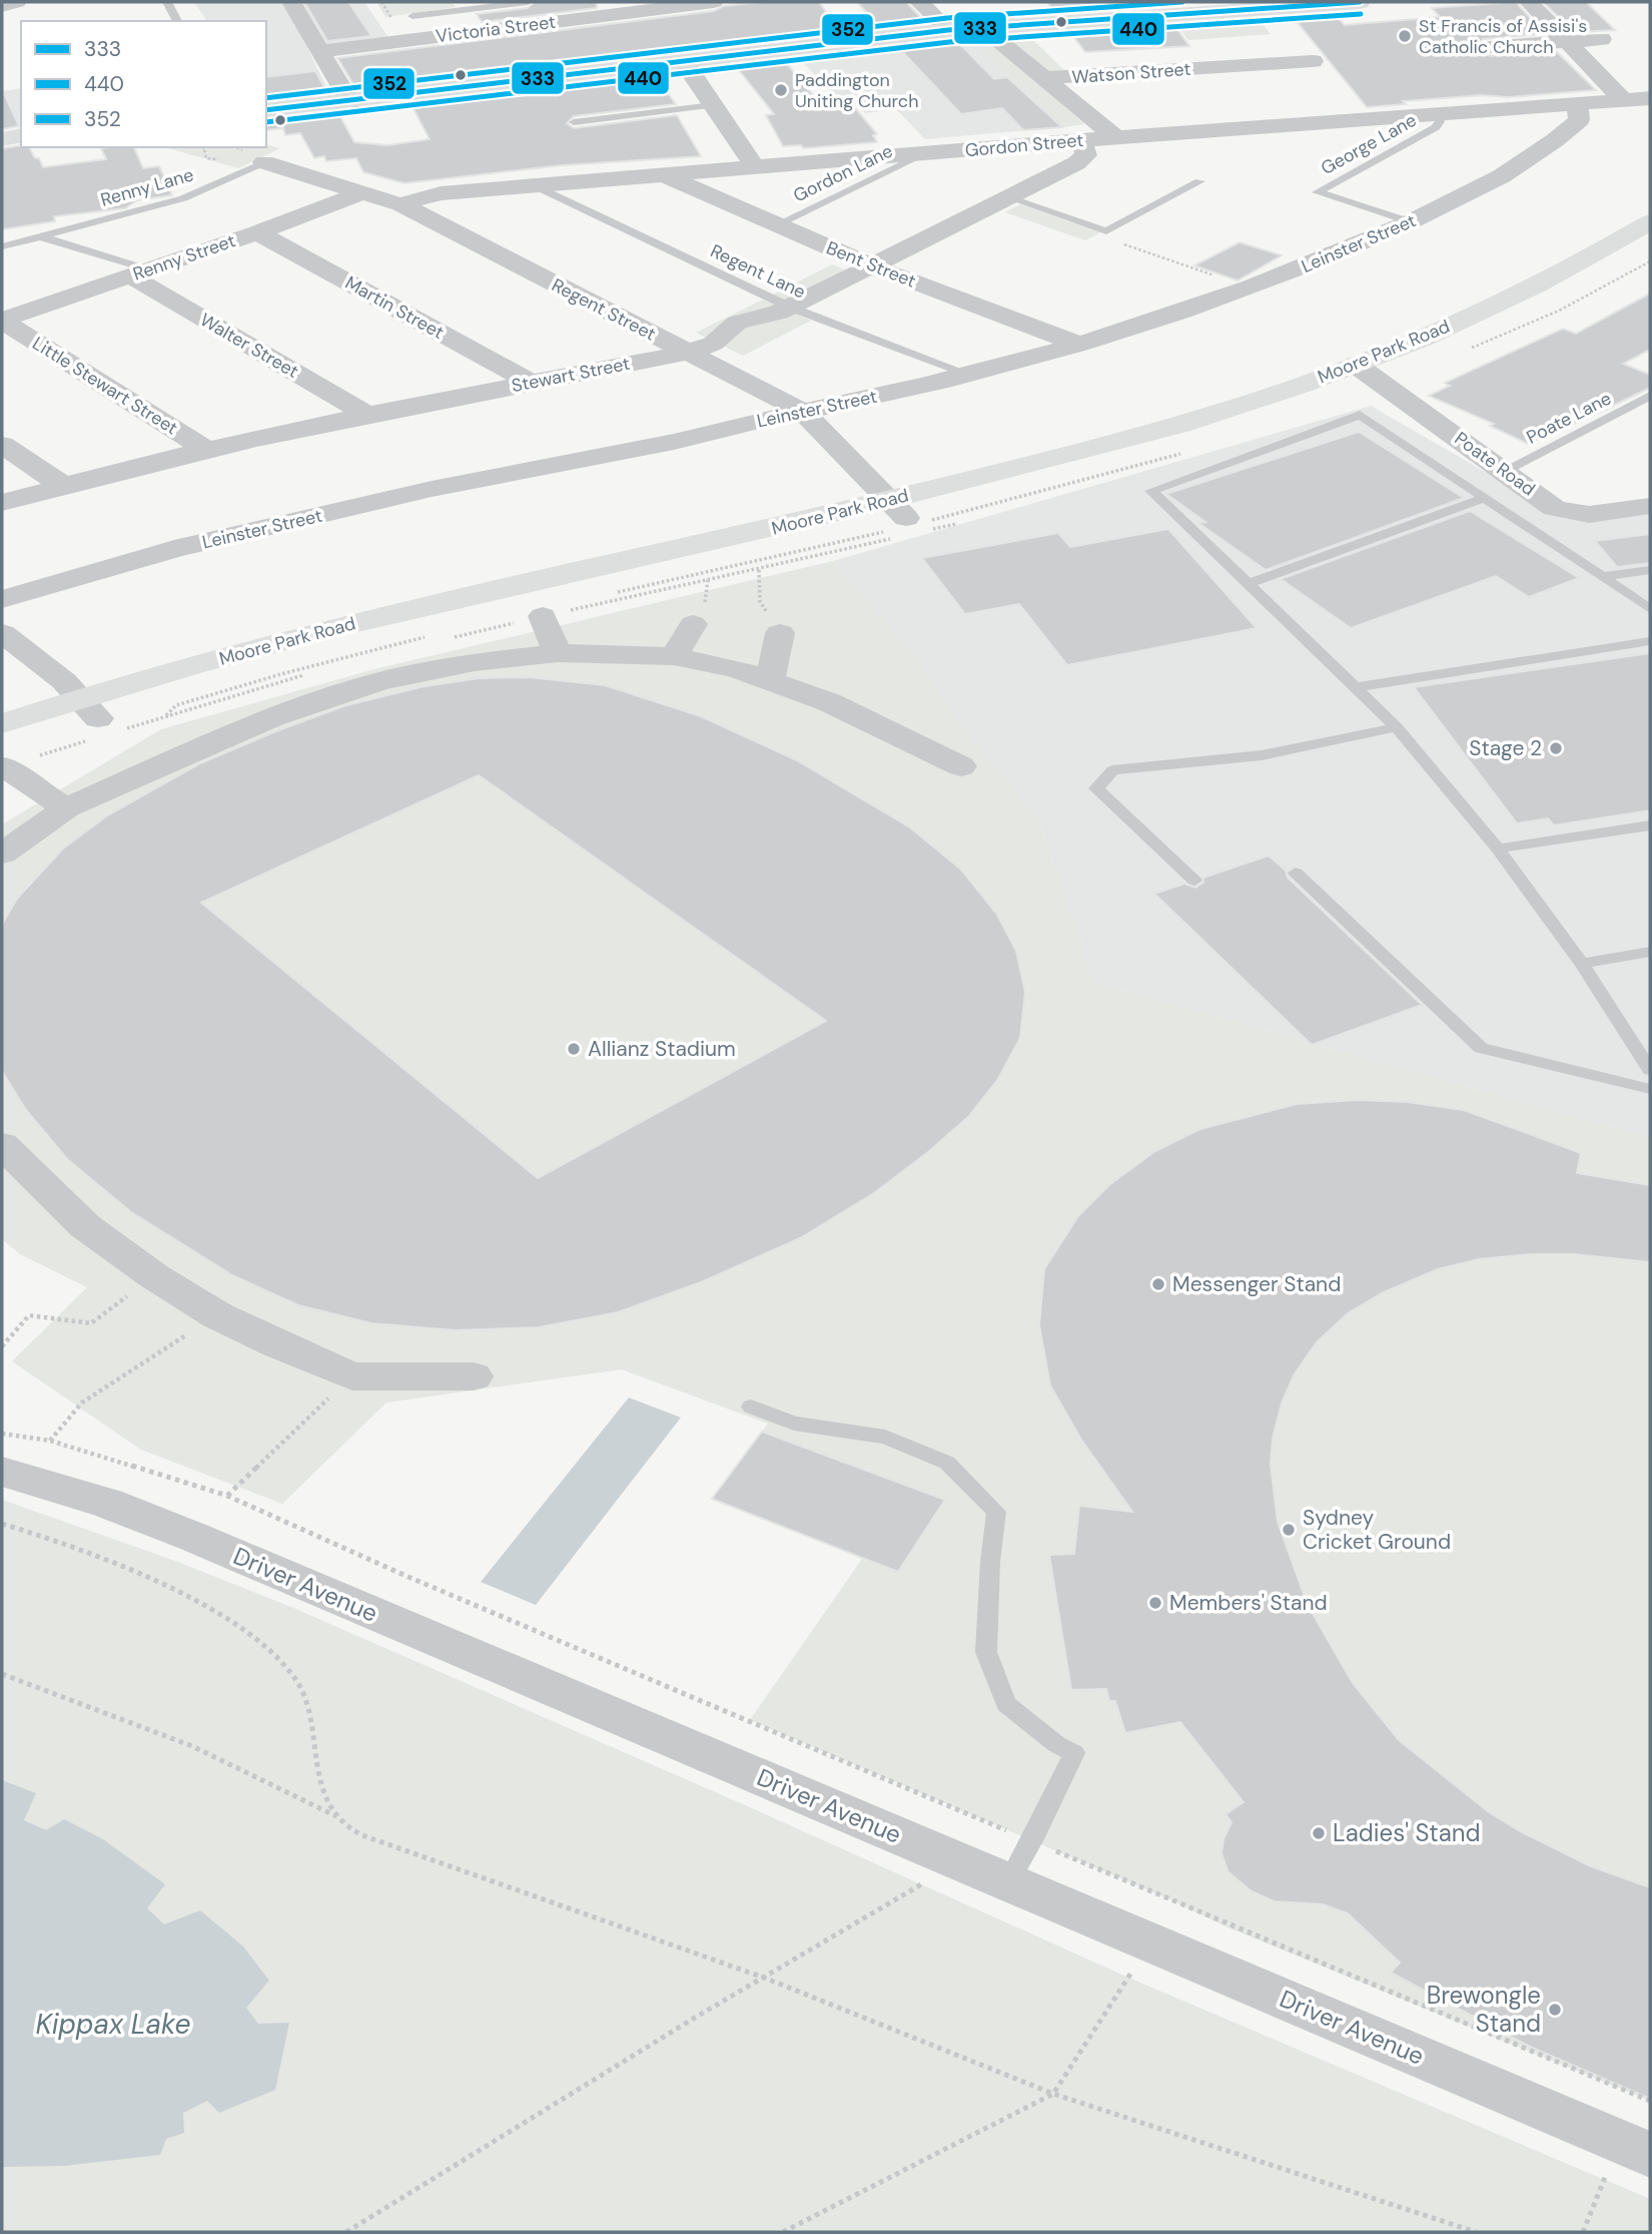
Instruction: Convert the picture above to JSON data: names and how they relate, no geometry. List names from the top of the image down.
{
  "streets": {
    "main road": ["Moore Park Road"],
    "street": [
      "Victoria Street",
      "Watson Street",
      "Gordon Street",
      "Leinster Street",
      "Renny Street",
      "Bent Street",
      "Martin Street",
      "Regent Street",
      "Walter Street",
      "Stewart Street",
      "Little Stewart Street",
      "Poate Road",
      "Driver Avenue"
    ],
    "lane": [
      "George Lane",
      "Gordon Lane",
      "Renny Lane",
      "Regent Lane",
      "Poate Lane"
    ]
  },
  "crossings": [
    ["Watson Street", "Gordon Street"],
    ["George Lane", "Gordon Street"],
    ["George Lane", "Leinster Street"],
    ["Gordon Street", "Gordon Lane"],
    ["Gordon Street", "Leinster Street"],
    ["Gordon Street", "Bent Street"],
    ["Gordon Street", "Regent Lane"],
    ["Gordon Street", "Regent Street"],
    ["Gordon Street", "Stewart Street"],
    ["Gordon Lane", "Bent Street"],
    ["Renny Lane", "Regent Street"],
    ["Leinster Street", "Bent Street"],
    ["Leinster Street", "Regent Lane"],
    ["Leinster Street", "Regent Street"],
    ["Renny Street", "Martin Street"],
    ["Renny Street", "Regent Street"],
    ["Renny Street", "Walter Street"],
    ["Renny Street", "Little Stewart Street"],
    ["Bent Street", "Stewart Street"],
    ["Regent Lane", "Stewart Street"],
    ["Martin Street", "Stewart Street"],
    ["Regent Street", "Moore Park Road"],
    ["Regent Street", "Stewart Street"],
    ["Walter Street", "Stewart Street"],
    ["Moore Park Road", "Poate Road"],
    ["Stewart Street", "Little Stewart Street"],
    ["Poate Lane", "Poate Road"]
  ],
  "water": ["Kippax Lake"],
  "places": [
    "St Francis of Assisi's Catholic Church",
    "Paddington Uniting Church",
    "Stage 2",
    "Allianz Stadium",
    "Messenger Stand",
    "Sydney Cricket Ground",
    "Members' Stand",
    "Ladies' Stand",
    "Brewongle Stand"
  ],
  "lines": ["transit line 333", "transit line 352", "transit line 440"],
  "legend": ["333", "440", "352"]
}
